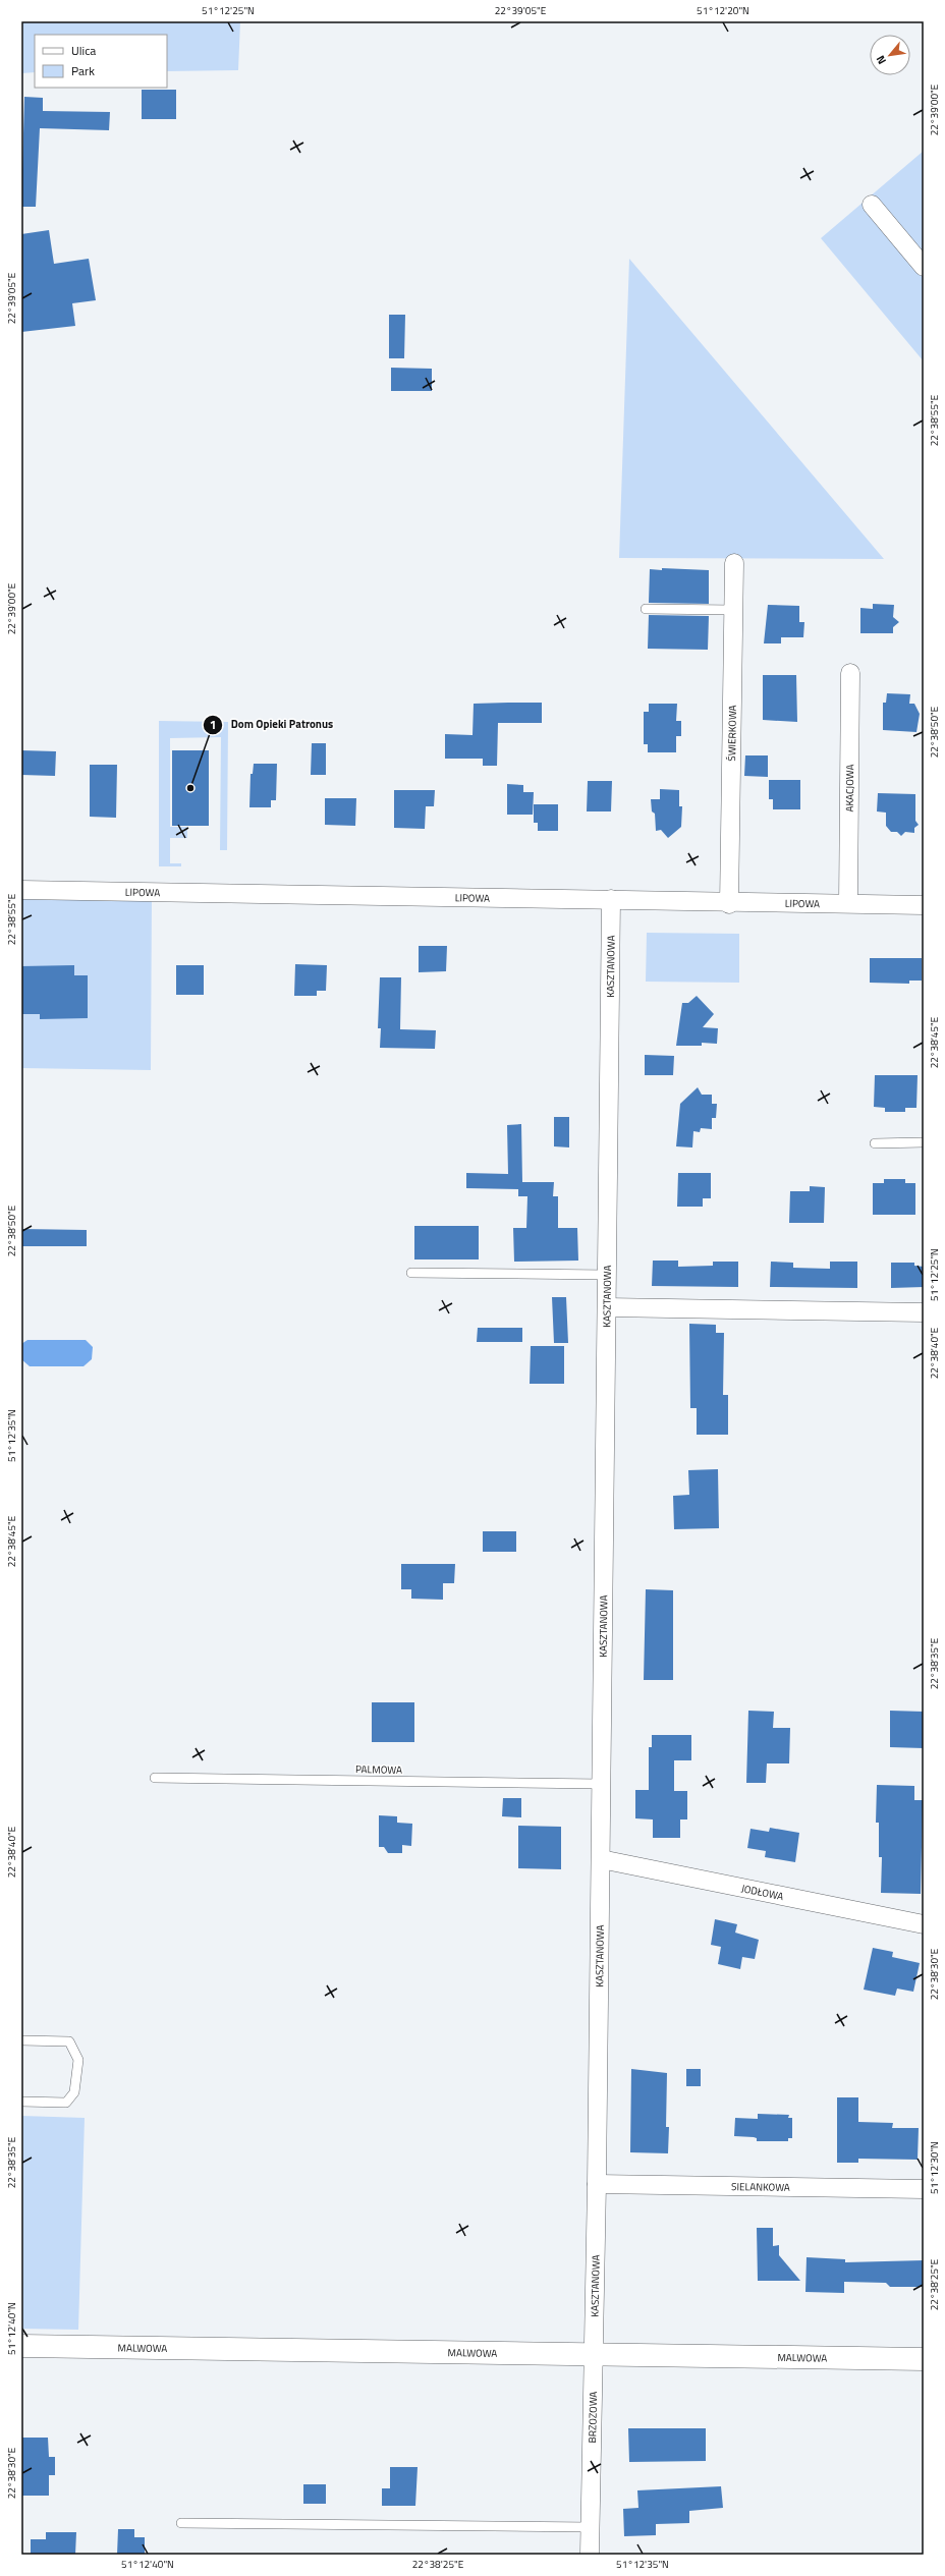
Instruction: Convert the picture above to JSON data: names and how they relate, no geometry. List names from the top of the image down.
{
  "streets": {
    "street": [
      "ŚWIERKOWA",
      "AKACJOWA",
      "LIPOWA",
      "KASZTANOWA",
      "JODŁOWA",
      "SIELANKOWA",
      "MALWOWA",
      "BRZOZOWA"
    ],
    "lane": ["PALMOWA"]
  },
  "crossings": [
    ["ŚWIERKOWA", "LIPOWA"],
    ["AKACJOWA", "LIPOWA"],
    ["LIPOWA", "KASZTANOWA"],
    ["KASZTANOWA", "PALMOWA"],
    ["KASZTANOWA", "JODŁOWA"],
    ["KASZTANOWA", "SIELANKOWA"],
    ["KASZTANOWA", "MALWOWA"],
    ["KASZTANOWA", "BRZOZOWA"],
    ["MALWOWA", "BRZOZOWA"]
  ],
  "places": ["Dom Opieki Patronus"],
  "legend": ["Ulica", "Park"],
  "north": "bottom left",
  "coordinates": [
    "51°12'25\"N",
    "22°39'05\"E",
    "51°12'20\"N",
    "22°39'00\"E",
    "22°38'55\"E",
    "22°38'50\"E",
    "22°38'45\"E",
    "22°38'40\"E",
    "51°12'35\"N",
    "22°38'35\"E",
    "22°38'30\"E",
    "51°12'30\"N",
    "22°38'25\"E",
    "51°12'40\"N"
  ]
}
